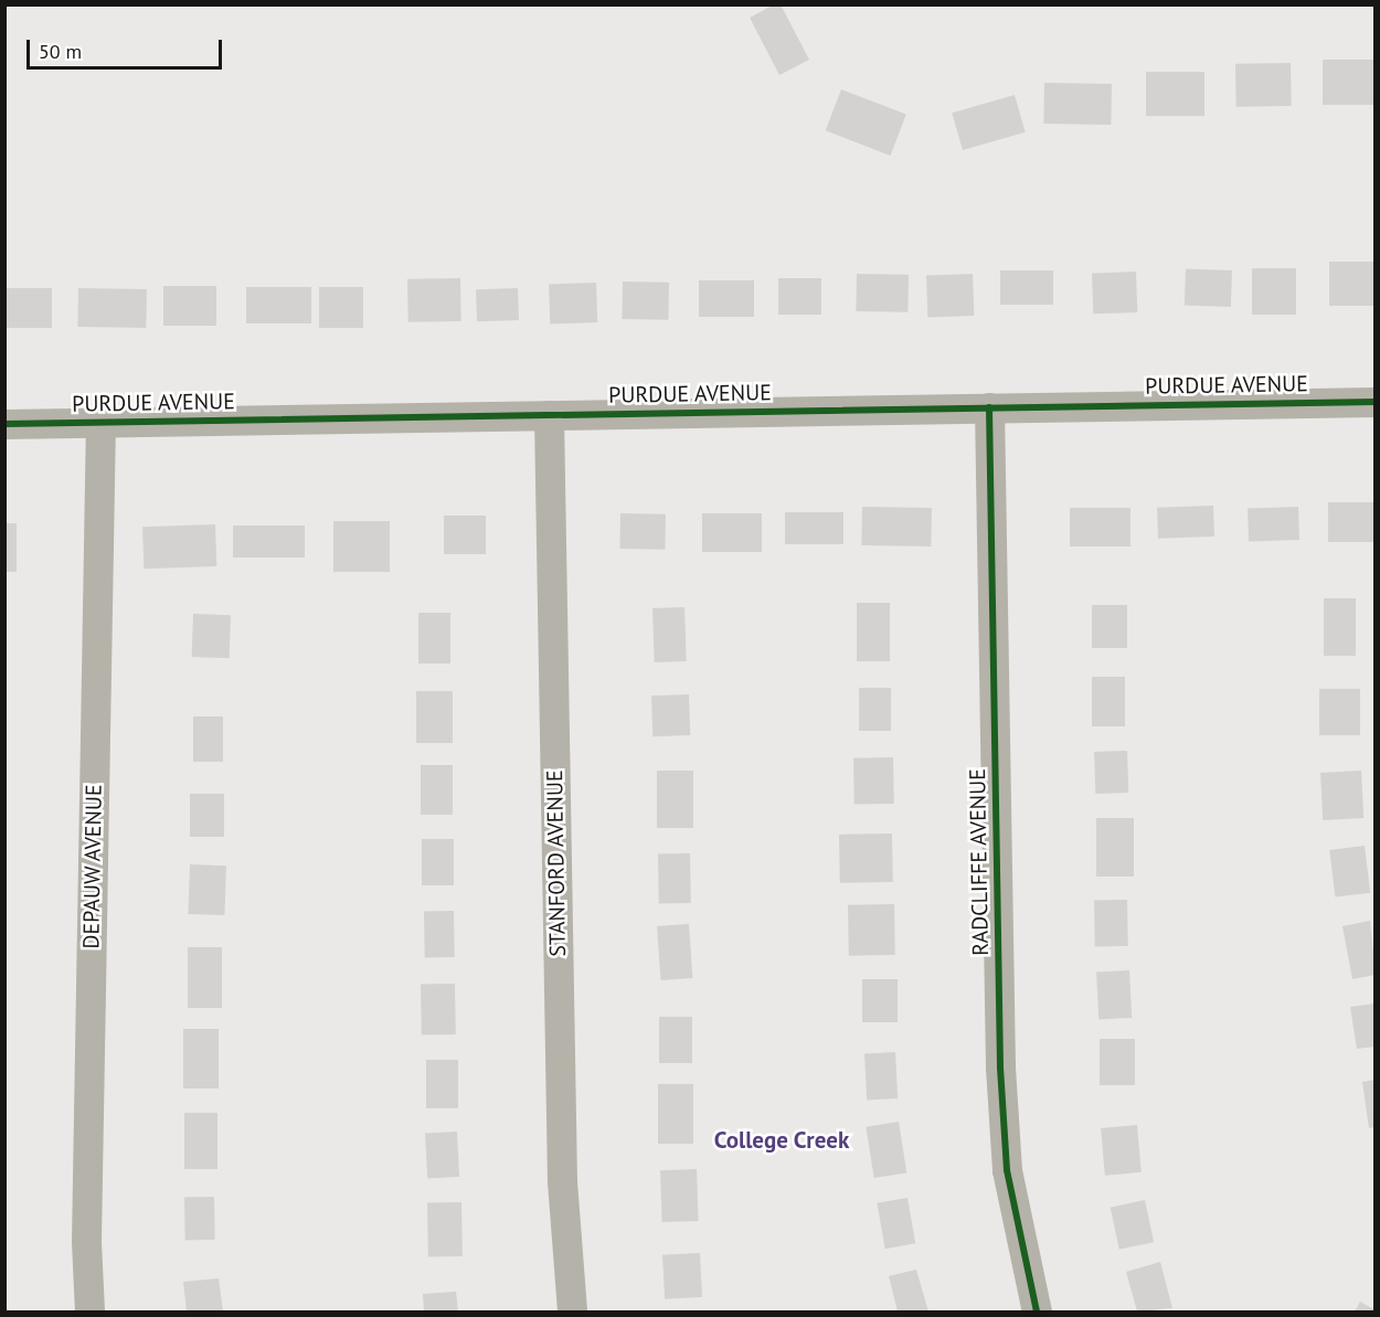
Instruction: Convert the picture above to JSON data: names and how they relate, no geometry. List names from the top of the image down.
{
  "streets": {
    "street": [
      "PURDUE AVENUE",
      "RADCLIFFE AVENUE",
      "STANFORD AVENUE",
      "DEPAUW AVENUE"
    ]
  },
  "crossings": [
    ["PURDUE AVENUE", "RADCLIFFE AVENUE"],
    ["PURDUE AVENUE", "STANFORD AVENUE"],
    ["PURDUE AVENUE", "DEPAUW AVENUE"]
  ],
  "districts": ["College Creek"],
  "scale_bar": "50 m"
}
